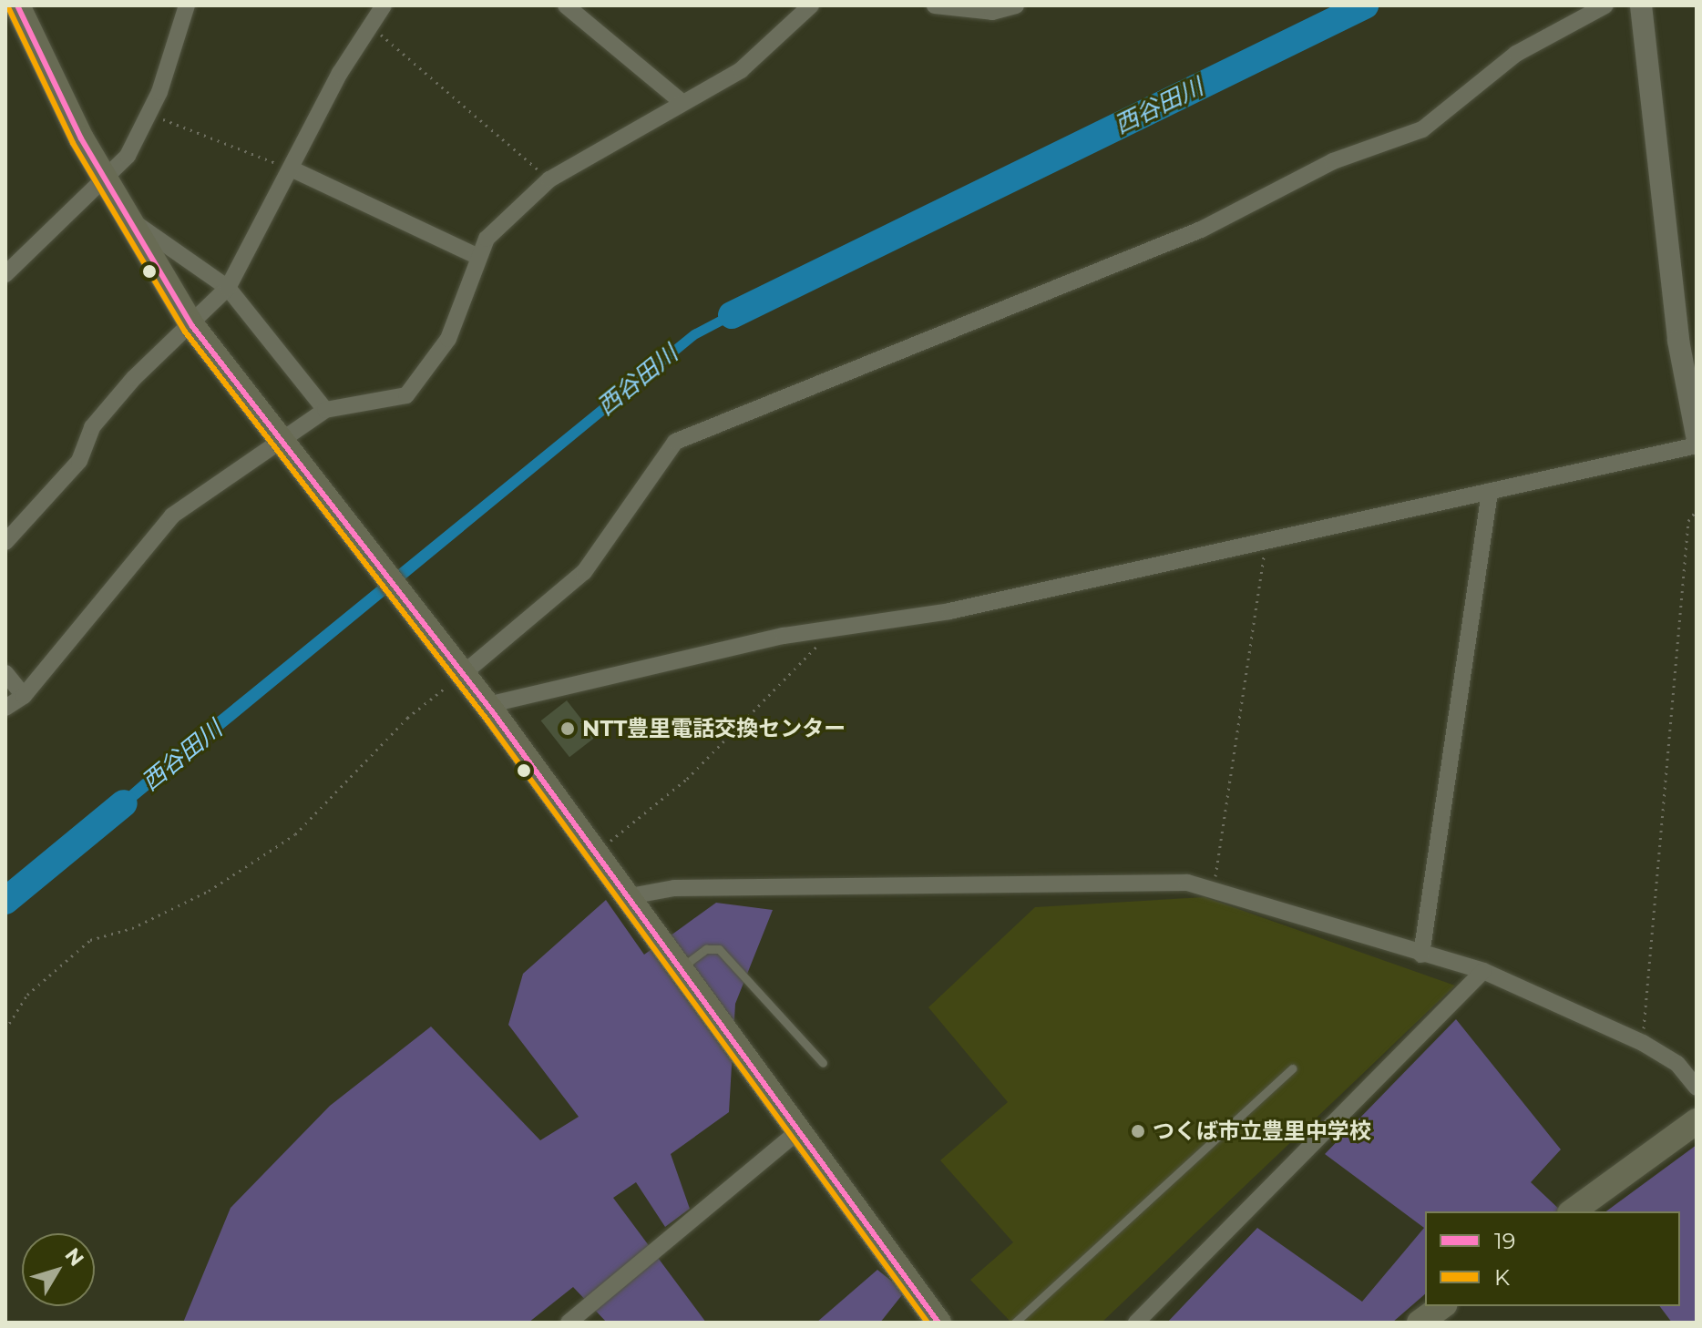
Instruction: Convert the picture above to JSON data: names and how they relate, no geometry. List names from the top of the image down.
{
  "water": ["西谷田川"],
  "places": ["NTT豊里電話交換センター", "つくば市立豊里中学校"],
  "lines": ["transit line 19", "transit line K"],
  "legend": ["19", "K"],
  "north": "top right"
}
